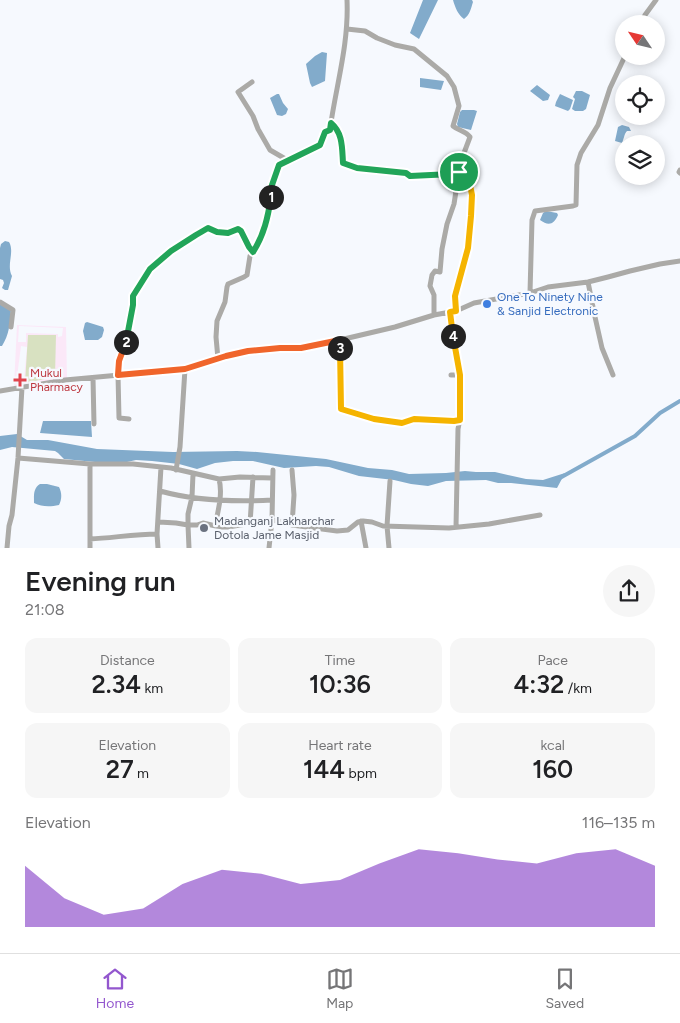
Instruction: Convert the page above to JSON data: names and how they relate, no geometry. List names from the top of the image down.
{
  "places": {
    "other": ["One To Ninety Nine & Sanjid Electronic", "Madanganj Lakharchar Dotola Jame Masjid"],
    "health": ["Mukul Pharmacy"]
  },
  "north": "top left",
  "page": {
    "pins": [
      "1",
      "4",
      "2",
      "3"
    ],
    "heading": ["Evening run", "21:08"],
    "stats": [
      ["Distance", "2.34 km"],
      ["Time", "10:36"],
      ["Pace", "4:32 /km"],
      ["Elevation", "27 m"],
      ["Heart rate", "144 bpm"],
      ["kcal", "160"]
    ],
    "chart": ["Elevation", "116–135 m"],
    "tabs": ["Home", "Map", "Saved"]
  }
}
